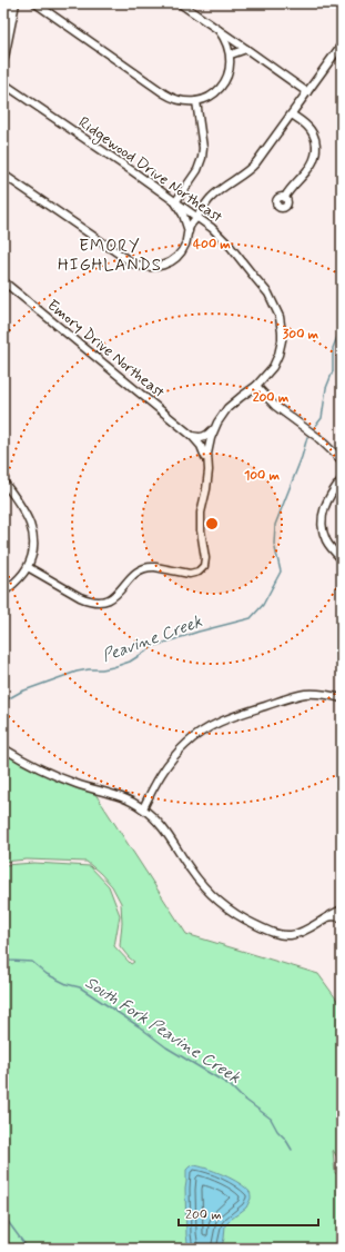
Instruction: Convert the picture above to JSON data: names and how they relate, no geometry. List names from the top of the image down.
{
  "streets": {
    "street": ["Ridgewood Drive Northeast", "Emory Drive Northeast"]
  },
  "crossings": [
    ["Ridgewood Drive Northeast", "Emory Drive Northeast"]
  ],
  "districts": ["EMORY HIGHLANDS"],
  "water": ["Peavine Creek", "South Fork Peavine Creek"],
  "scale_bar": "200 m",
  "rings": [
    "400 m",
    "300 m",
    "200 m",
    "100 m"
  ]
}
